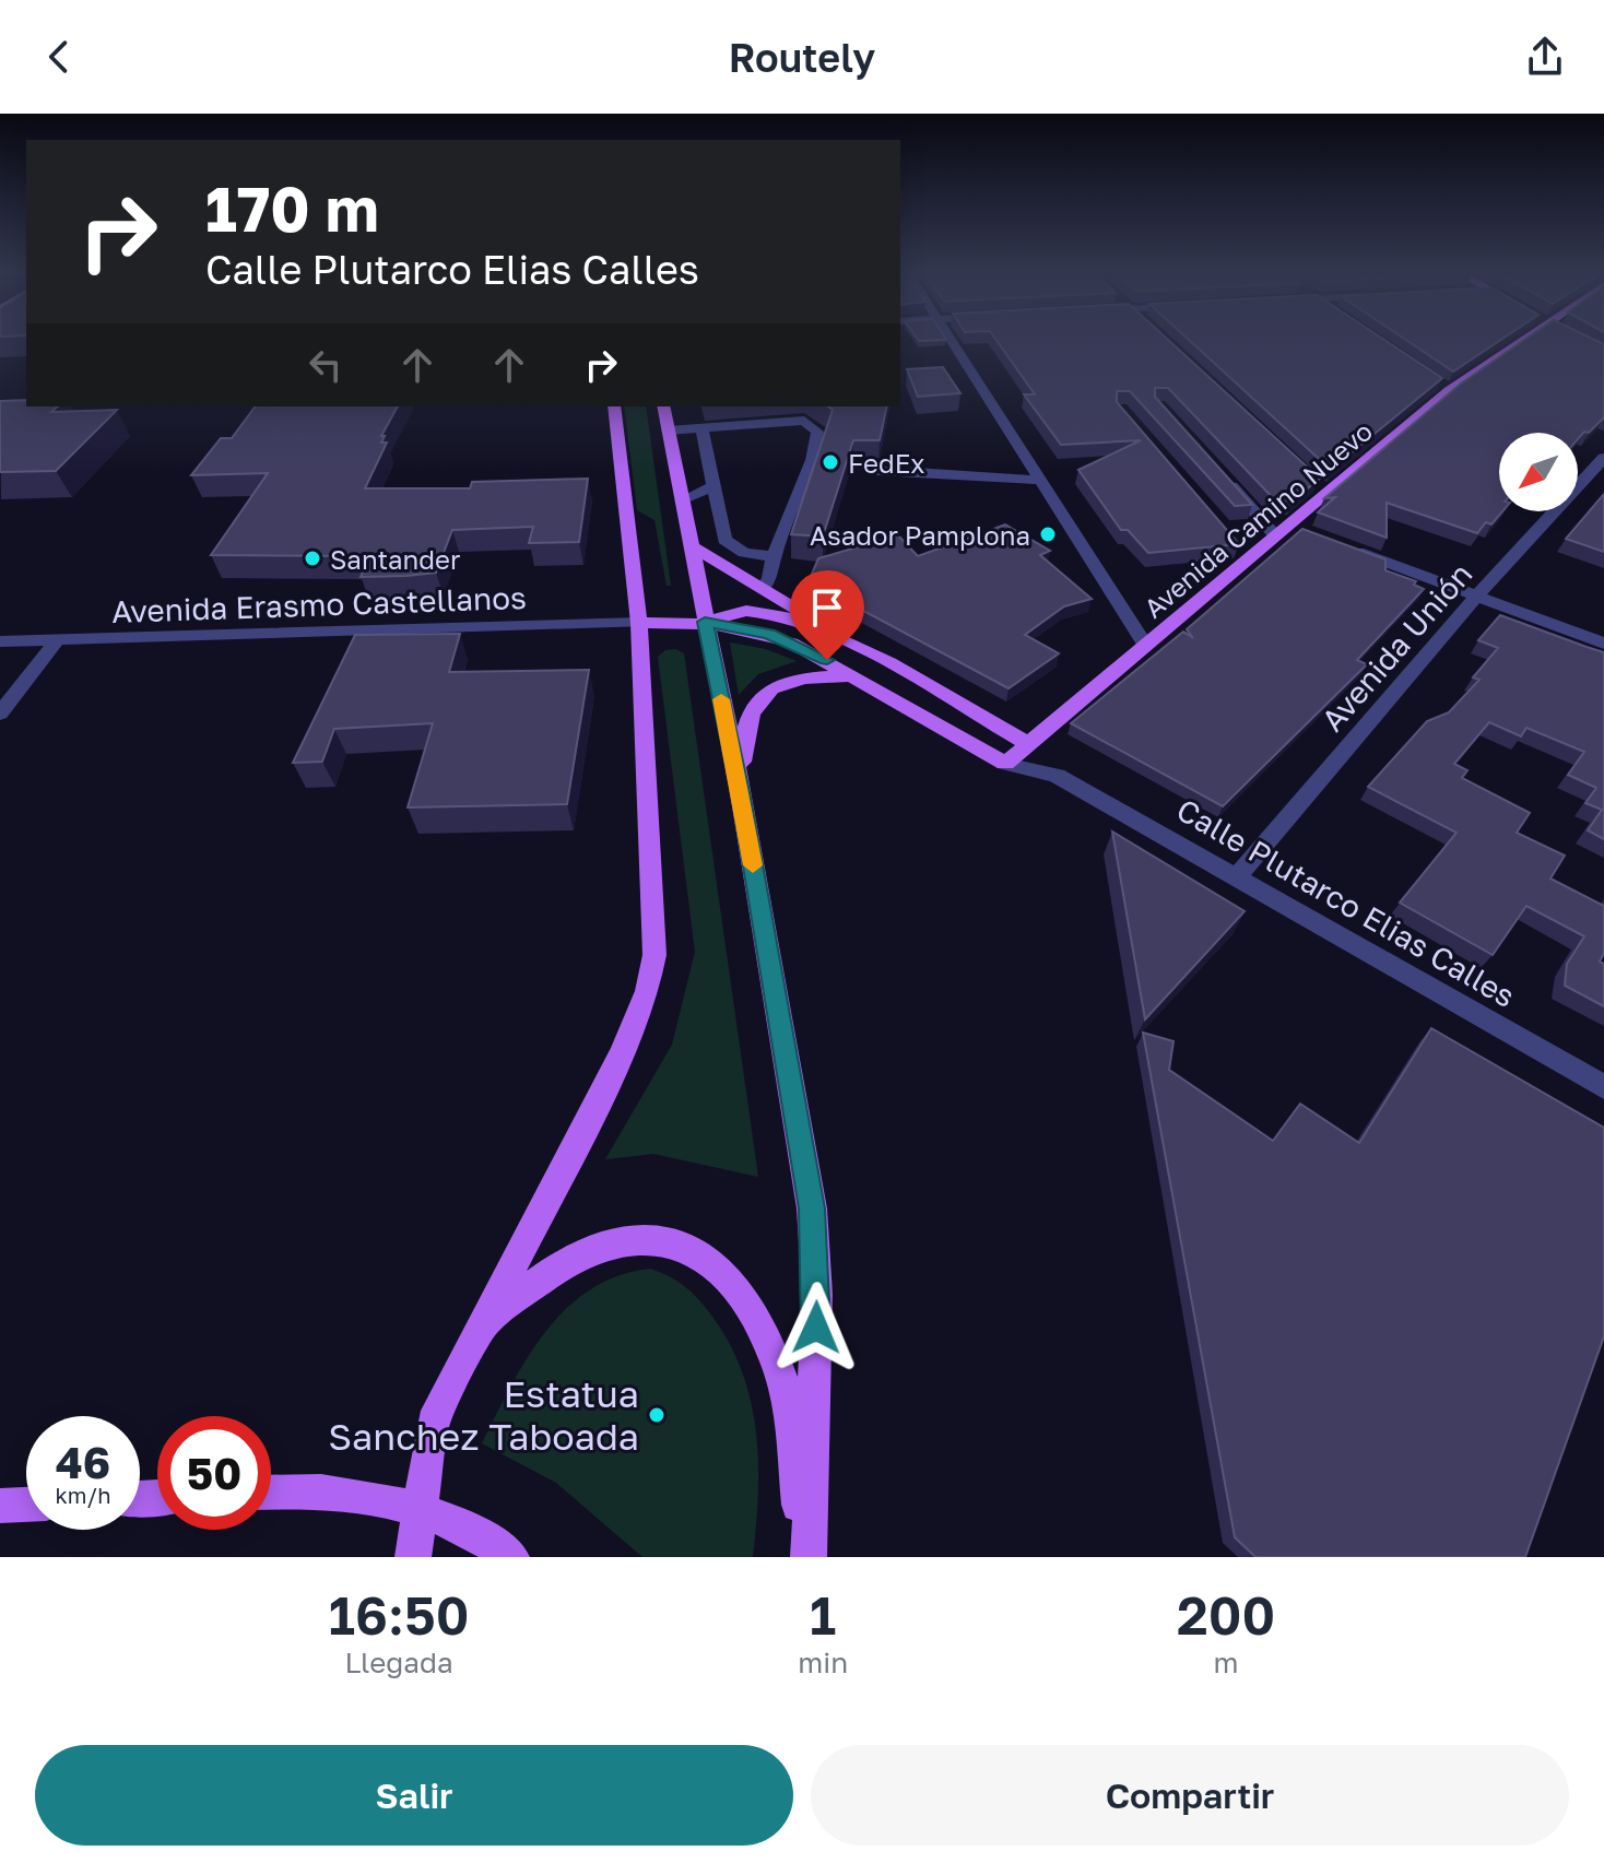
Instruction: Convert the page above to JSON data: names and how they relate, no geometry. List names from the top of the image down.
{
  "streets": {
    "main road": ["Avenida Camino Nuevo", "Calle Plutarco Elias Calles"],
    "street": ["Avenida Erasmo Castellanos", "Avenida Unión"]
  },
  "crossings": [
    ["Avenida Camino Nuevo", "Calle Plutarco Elias Calles"],
    ["Avenida Unión", "Calle Plutarco Elias Calles"]
  ],
  "places": [
    "FedEx",
    "Asador Pamplona",
    "Santander",
    "Estatua Sanchez Taboada"
  ],
  "north": "bottom left",
  "page": {
    "header": "Routely",
    "turn": ["170 m", "Calle Plutarco Elias Calles"],
    "speed": "46 km/h",
    "limit": "50",
    "eta": [
      "16:50",
      "Llegada",
      "1",
      "min",
      "200",
      "m"
    ],
    "buttons": ["Salir", "Compartir"]
  }
}
